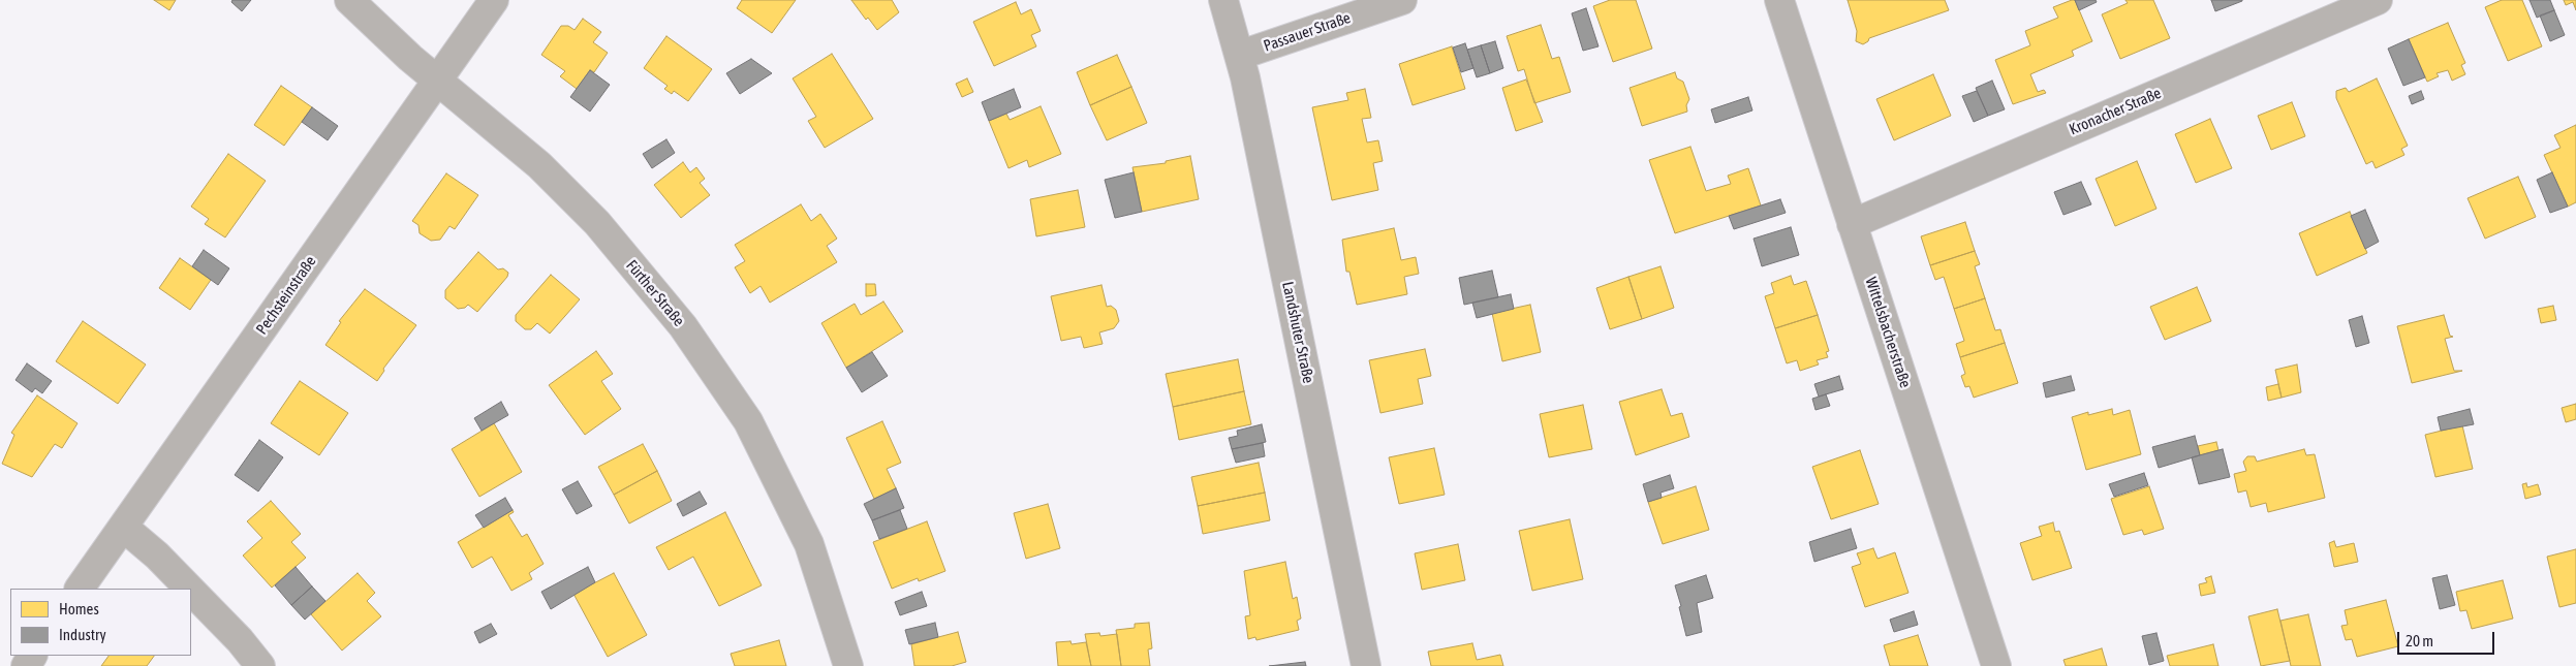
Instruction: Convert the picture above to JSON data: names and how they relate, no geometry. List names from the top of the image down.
{
  "streets": {
    "street": [
      "Passauer Straße",
      "Kronacher Straße",
      "Fürther Straße",
      "Pechsteinstraße",
      "Landshuter Straße",
      "Wittelsbacherstraße"
    ]
  },
  "crossings": [
    ["Passauer Straße", "Landshuter Straße"],
    ["Kronacher Straße", "Wittelsbacherstraße"],
    ["Fürther Straße", "Pechsteinstraße"]
  ],
  "legend": ["Homes", "Industry"],
  "scale_bar": "20 m"
}
